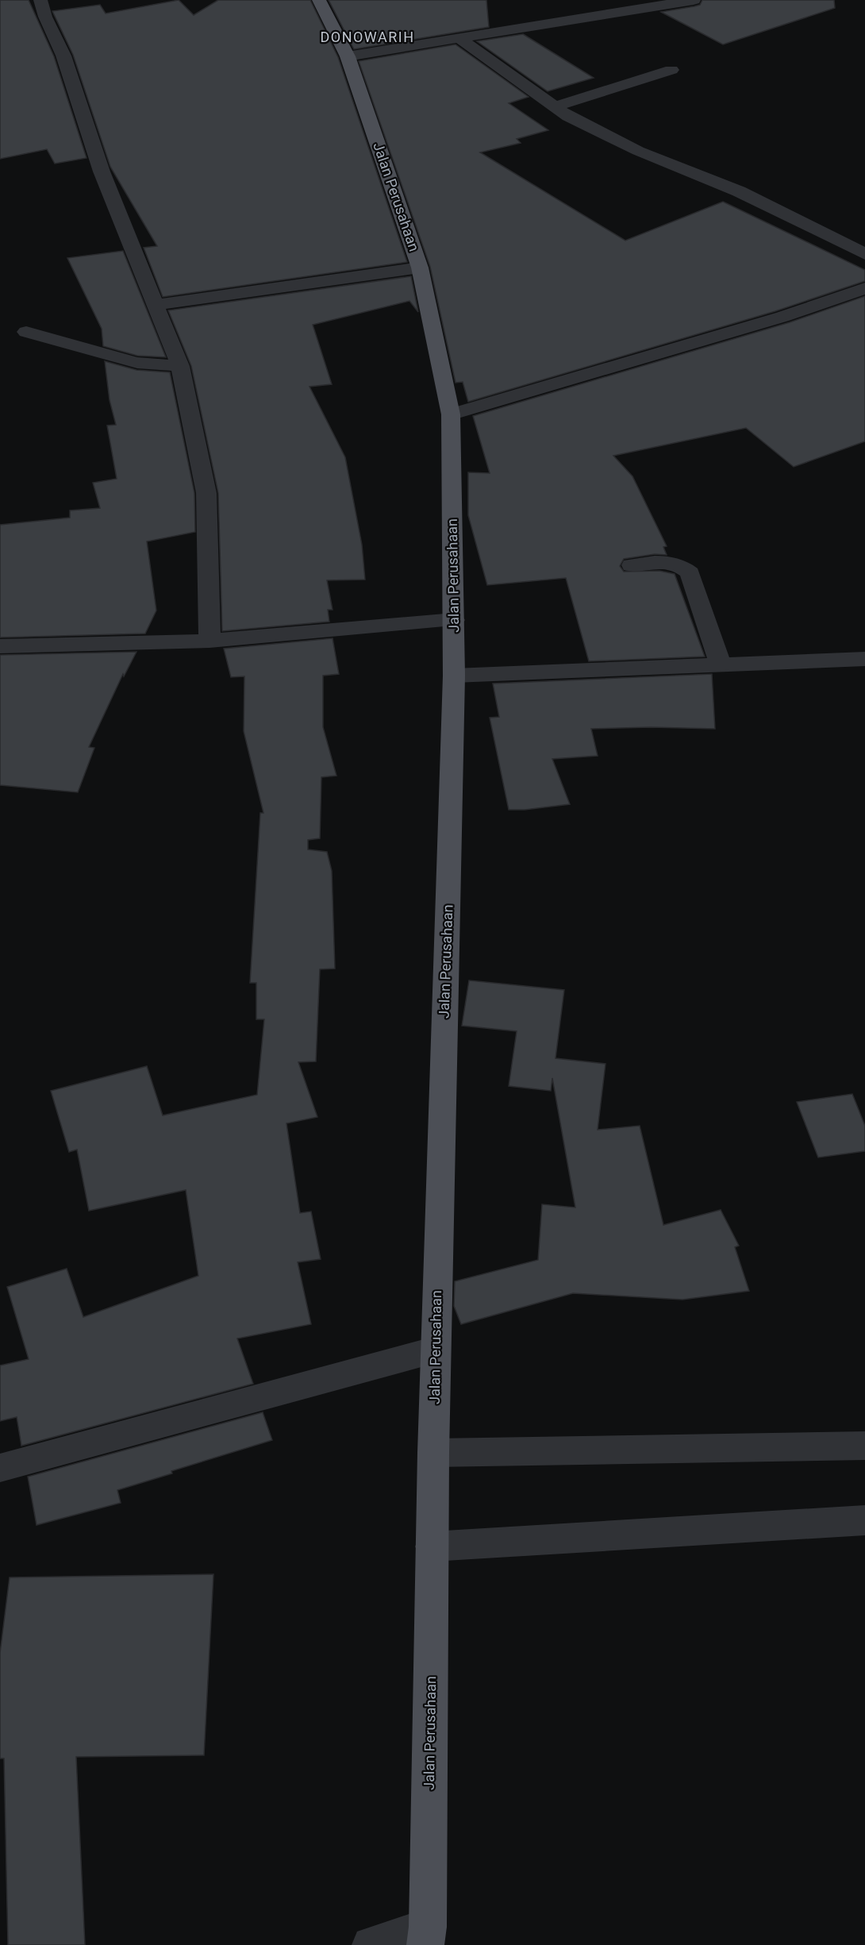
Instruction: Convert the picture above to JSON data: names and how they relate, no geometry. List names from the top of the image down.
{
  "streets": {
    "main road": ["Jalan Perusahaan"]
  },
  "districts": ["DONOWARIH"]
}
